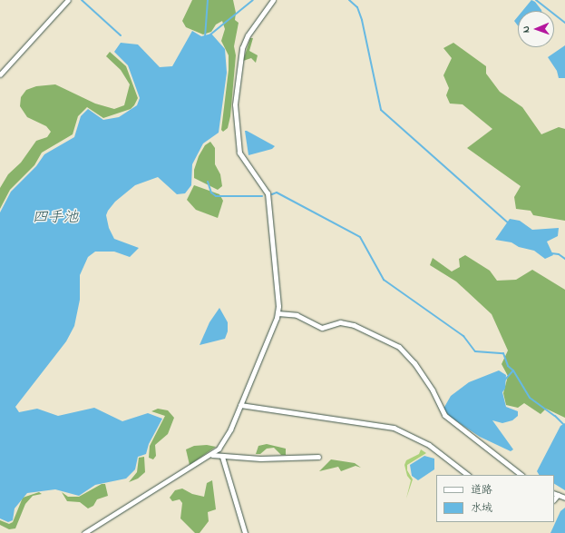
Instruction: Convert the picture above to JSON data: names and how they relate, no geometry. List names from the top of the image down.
{
  "water": ["四手池"],
  "legend": ["道路", "水域"],
  "north": "left"
}
